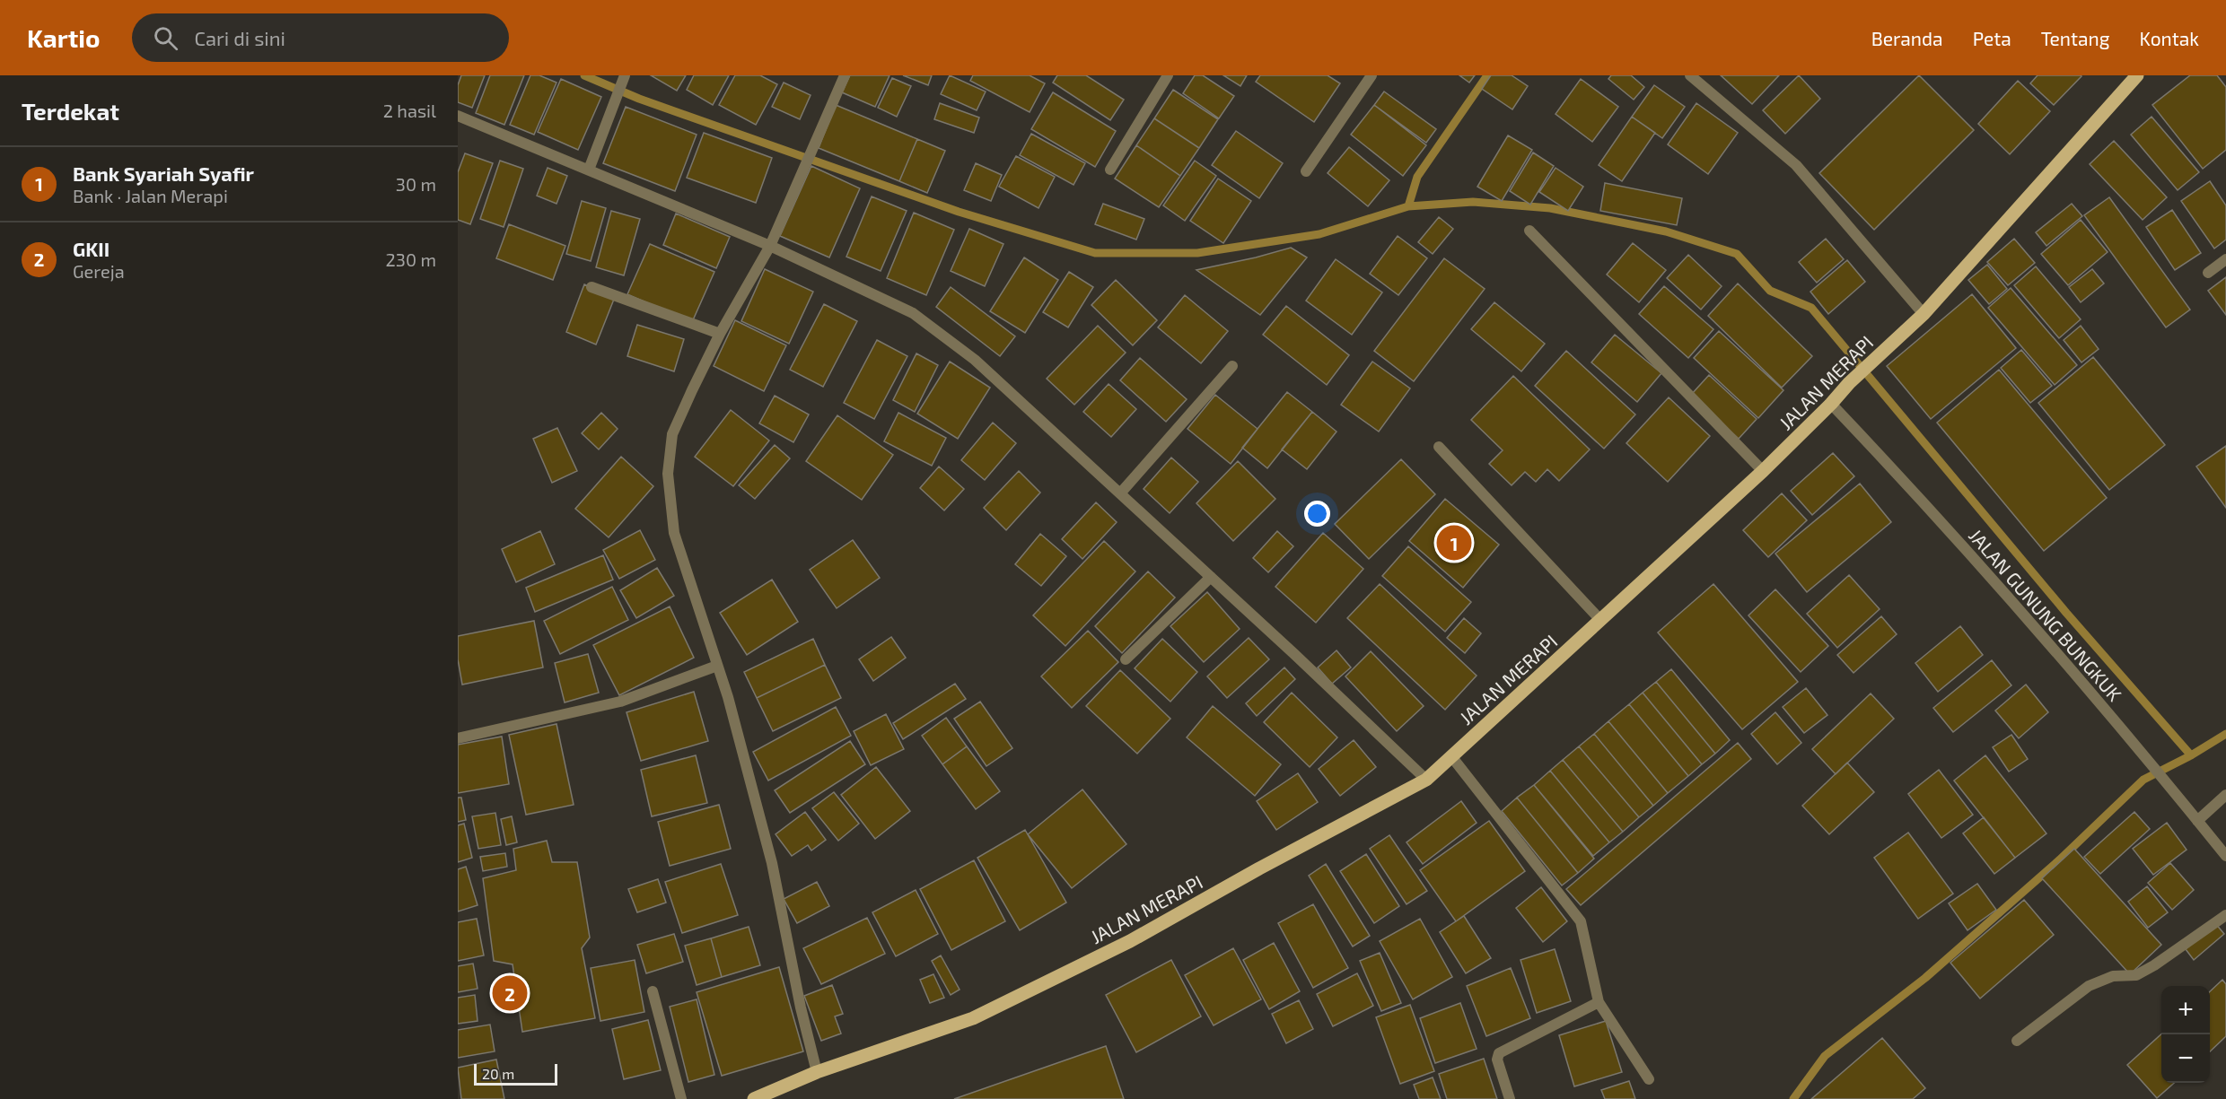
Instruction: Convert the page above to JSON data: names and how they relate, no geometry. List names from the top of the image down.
{
  "streets": {
    "main road": ["JALAN MERAPI"],
    "street": ["JALAN GUNUNG BUNGKUK"]
  },
  "crossings": [
    ["JALAN MERAPI", "JALAN GUNUNG BUNGKUK"]
  ],
  "scale_bar": "20 m",
  "page": {
    "header": "Kartio",
    "search": "Cari di sini",
    "nav": [
      "Beranda",
      "Peta",
      "Tentang",
      "Kontak"
    ],
    "heading": ["Terdekat", "2 hasil"],
    "list": [
      {
        "mark": "1",
        "name": "Bank Syariah Syafir",
        "note": "Bank · Jalan Merapi",
        "value": "30 m"
      },
      {
        "mark": "2",
        "name": "GKII",
        "note": "Gereja",
        "value": "230 m"
      }
    ],
    "pins": ["1", "2"],
    "map_buttons": ["+", "−"],
    "scale": "20 m"
  }
}
